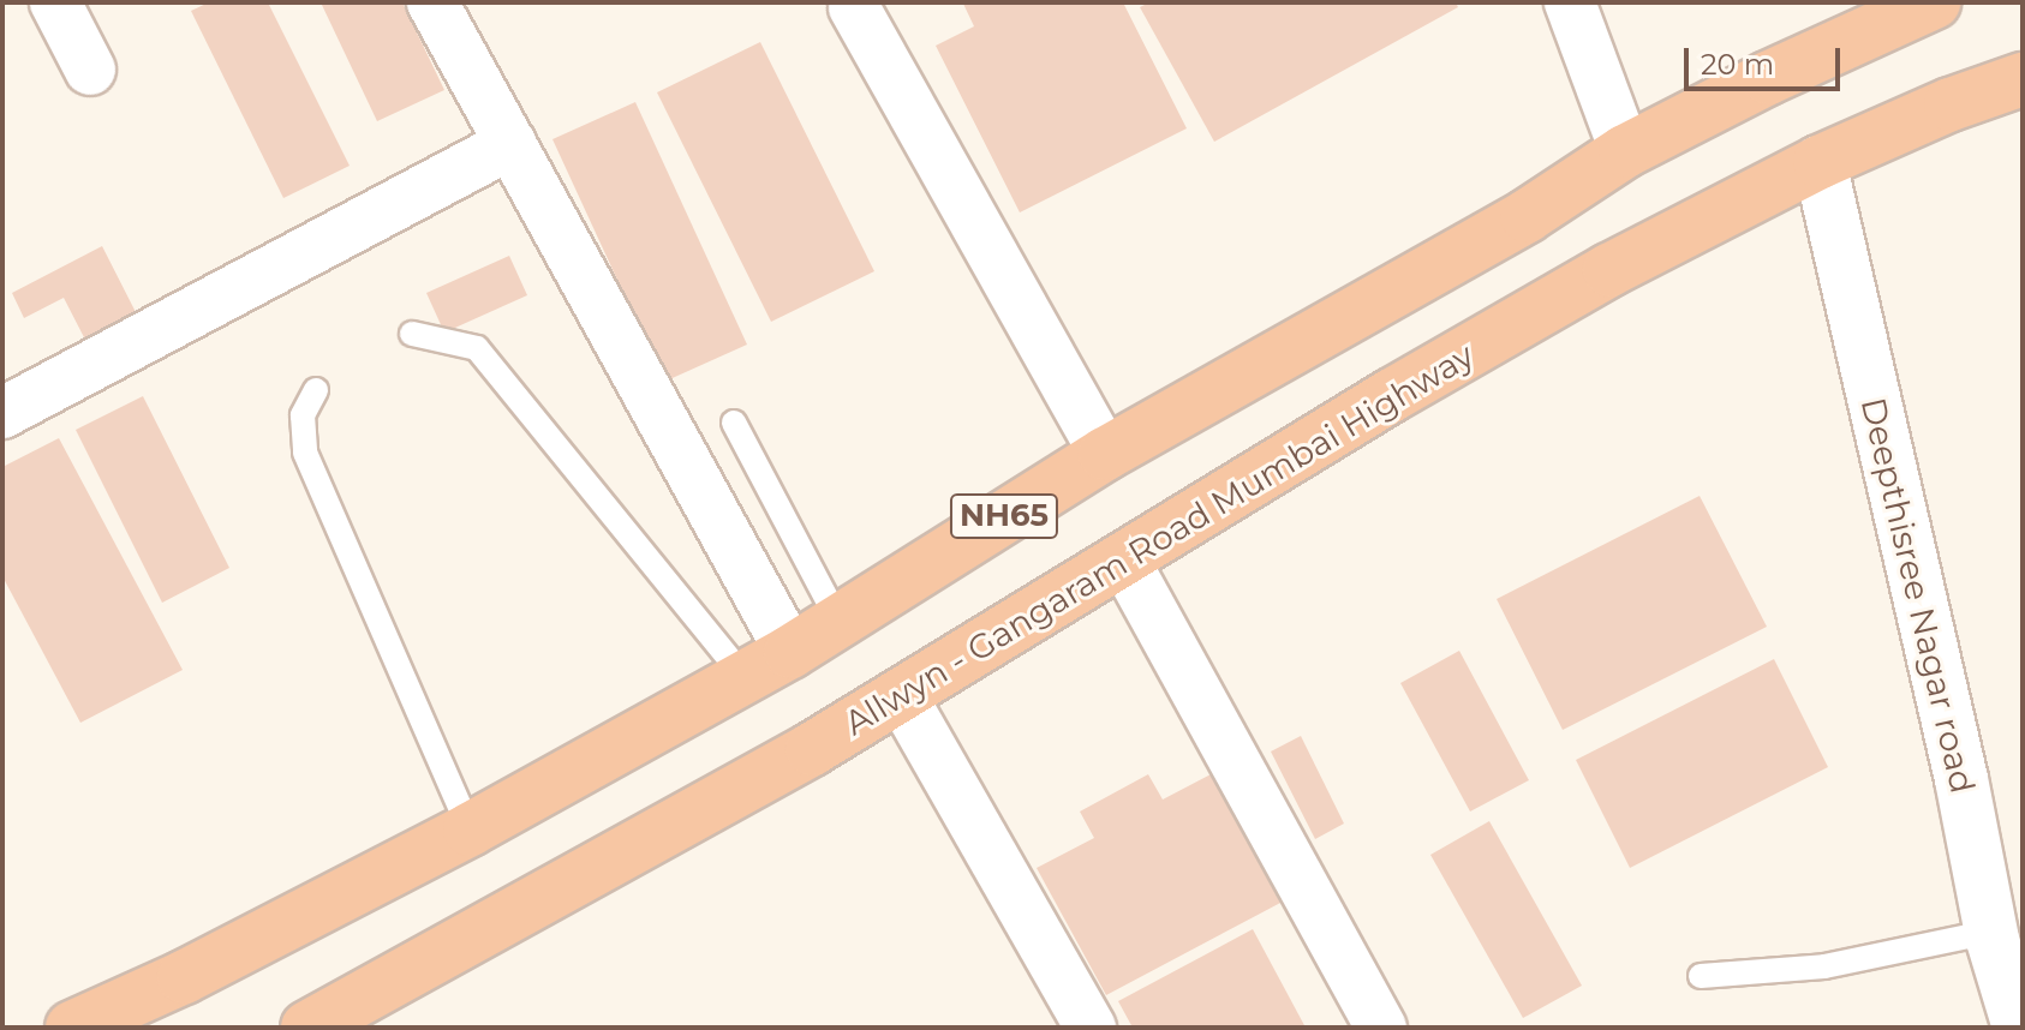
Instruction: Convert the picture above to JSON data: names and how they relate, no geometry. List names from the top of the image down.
{
  "streets": {
    "highway": ["NH65", "Allwyn - Gangaram Road Mumbai Highway"],
    "street": ["Deepthisree Nagar road"]
  },
  "crossings": [
    ["Allwyn - Gangaram Road Mumbai Highway", "Deepthisree Nagar road"]
  ],
  "scale_bar": "20 m"
}
